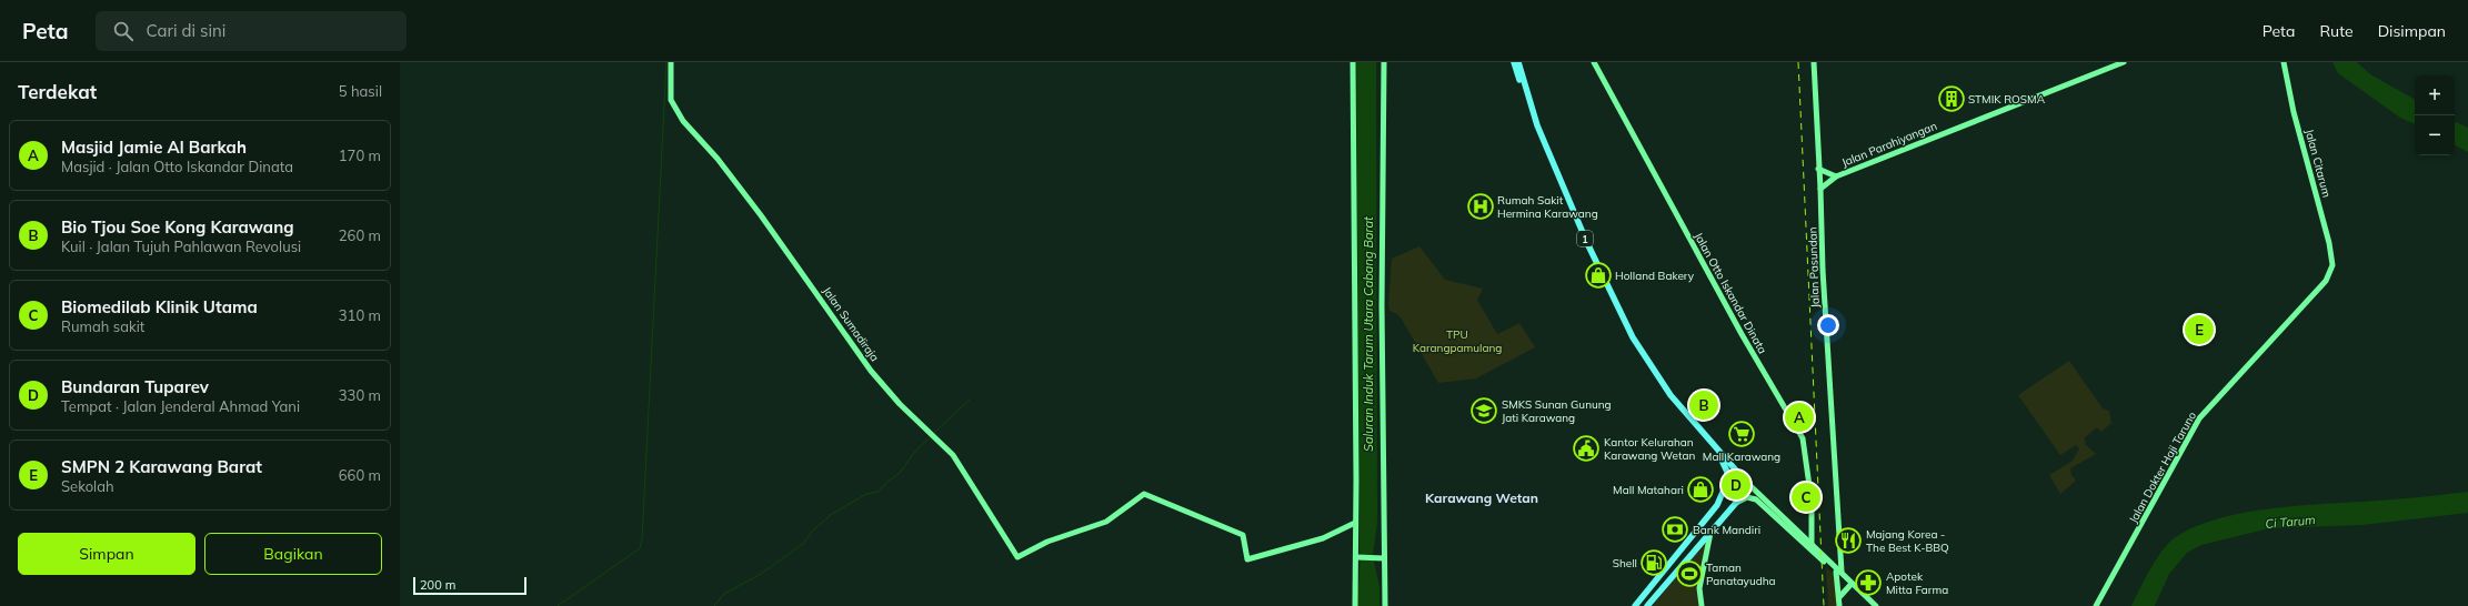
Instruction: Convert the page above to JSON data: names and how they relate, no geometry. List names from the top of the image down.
{
  "streets": {
    "main road": ["1"],
    "street": [
      "Jalan Parahiyangan",
      "Jalan Citarum",
      "Jalan Pasundan",
      "Jalan Otto Iskandar Dinata",
      "Jalan Sumadiraja",
      "Jalan Dokter Haji Taruno"
    ]
  },
  "crossings": [
    ["Jalan Parahiyangan", "Jalan Pasundan"],
    ["Jalan Citarum", "Jalan Dokter Haji Taruno"]
  ],
  "districts": ["Karawang Wetan"],
  "water": ["Saluran Induk Tarum Utara Cabang Barat", "Ci Tarum"],
  "parks": ["TPU Karangpamulang"],
  "places": {
    "building": ["STMIK ROSMA"],
    "hospital": ["Rumah Sakit Hermina Karawang"],
    "shop": ["Holland Bakery", "Mall Matahari"],
    "school or university": ["SMKS Sunan Gunung Jati Karawang"],
    "supermarket": ["Mall Karawang"],
    "public building": ["Kantor Kelurahan Karawang Wetan"],
    "bank": ["Bank Mandiri"],
    "restaurant": ["Majang Korea - The Best K-BBQ"],
    "fuel station": ["Shell"],
    "sports": ["Taman Panatayudha"],
    "pharmacy": ["Apotek Mitta Farma"]
  },
  "scale_bar": "200 m",
  "page": {
    "header": "Peta",
    "search": "Cari di sini",
    "nav": ["Peta", "Rute", "Disimpan"],
    "heading": ["Terdekat", "5 hasil"],
    "map_buttons": ["+", "−"],
    "list": [
      {
        "mark": "A",
        "name": "Masjid Jamie Al Barkah",
        "note": "Masjid · Jalan Otto Iskandar Dinata",
        "value": "170 m"
      },
      {
        "mark": "B",
        "name": "Bio Tjou Soe Kong Karawang",
        "note": "Kuil · Jalan Tujuh Pahlawan Revolusi",
        "value": "260 m"
      },
      {
        "mark": "C",
        "name": "Biomedilab Klinik Utama",
        "note": "Rumah sakit",
        "value": "310 m"
      },
      {
        "mark": "D",
        "name": "Bundaran Tuparev",
        "note": "Tempat · Jalan Jenderal Ahmad Yani",
        "value": "330 m"
      },
      {
        "mark": "E",
        "name": "SMPN 2 Karawang Barat",
        "note": "Sekolah",
        "value": "660 m"
      }
    ],
    "pins": [
      "E",
      "B",
      "A",
      "D",
      "C"
    ],
    "buttons": ["Simpan", "Bagikan"],
    "scale": "200 m"
  }
}
